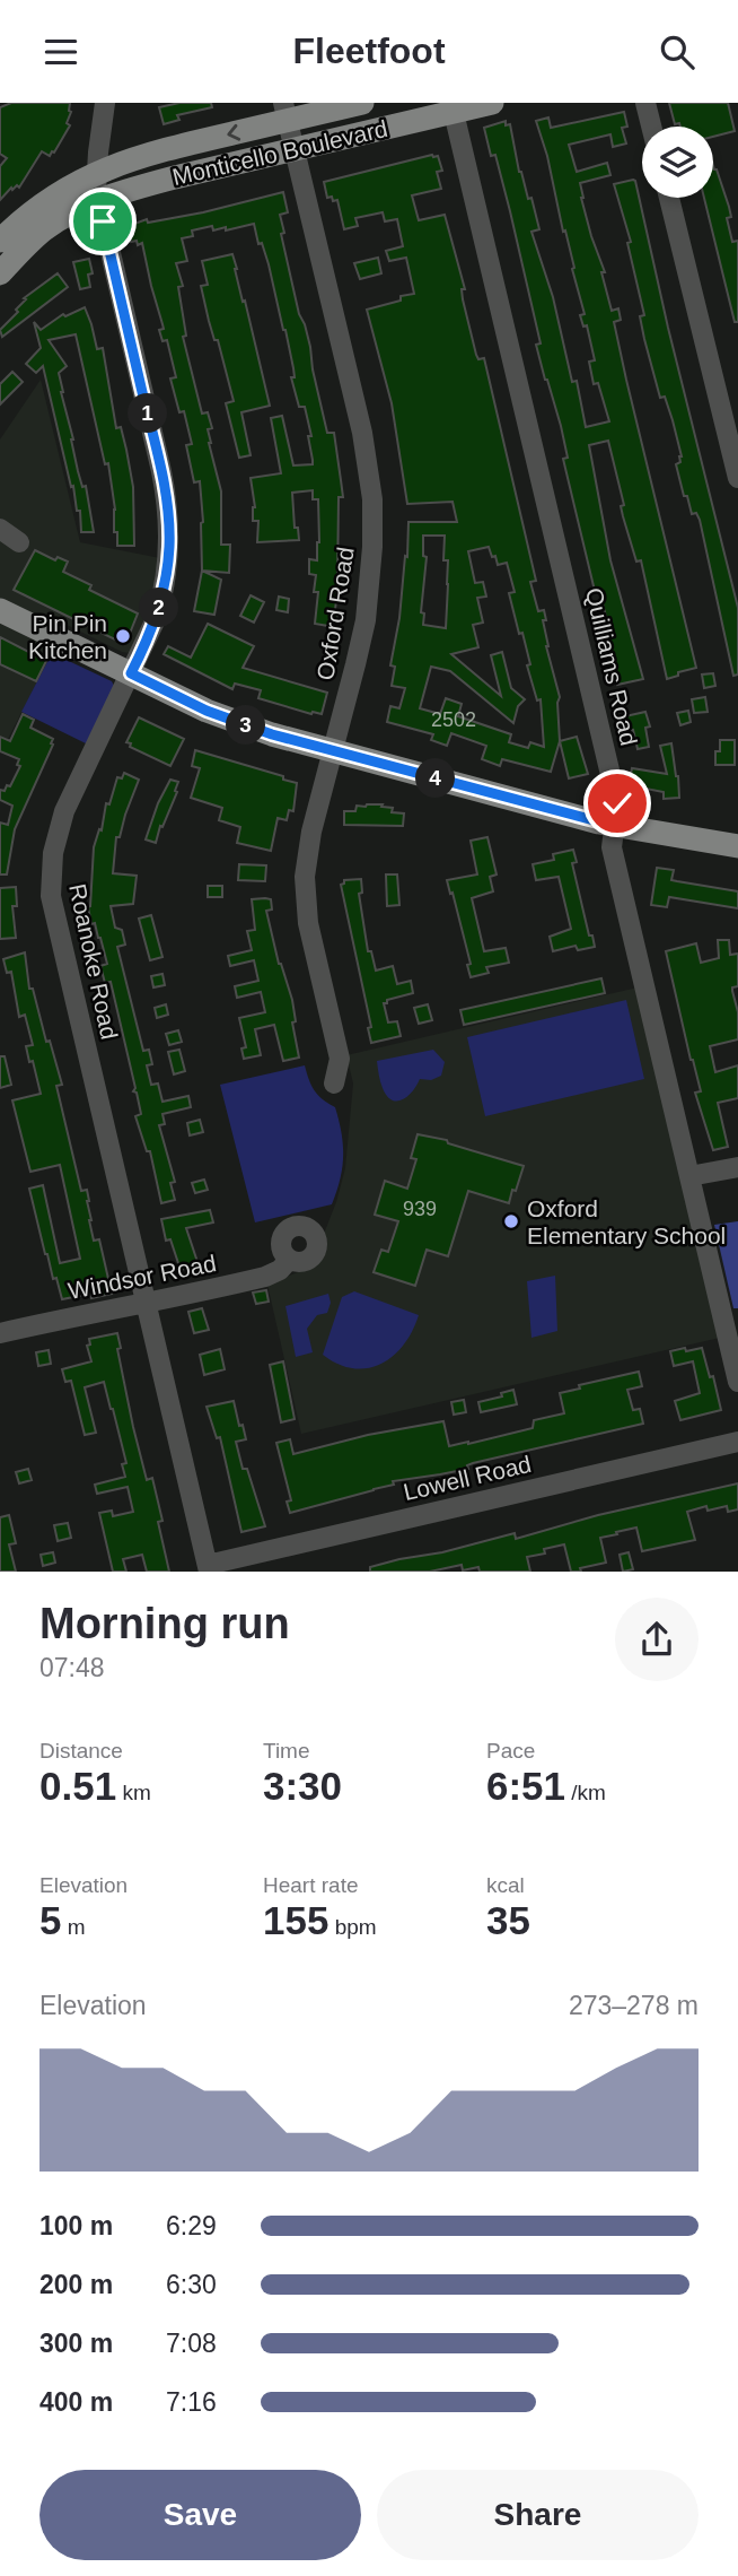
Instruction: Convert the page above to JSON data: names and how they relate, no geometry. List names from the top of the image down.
{
  "streets": {
    "main road": ["Monticello Boulevard"],
    "street": [
      "Oxford Road",
      "Quilliams Road",
      "Roanoke Road",
      "Windsor Road",
      "Lowell Road"
    ]
  },
  "crossings": [
    ["Monticello Boulevard", "Oxford Road"],
    ["Monticello Boulevard", "Quilliams Road"],
    ["Monticello Boulevard", "Roanoke Road"],
    ["Roanoke Road", "Windsor Road"],
    ["Roanoke Road", "Lowell Road"]
  ],
  "places": ["Pin Pin Kitchen", "Oxford Elementary School"],
  "house_numbers": ["2502", "939"],
  "page": {
    "header": "Fleetfoot",
    "pins": [
      "1",
      "2",
      "3",
      "4"
    ],
    "heading": ["Morning run", "07:48"],
    "stats": [
      ["Distance", "0.51 km"],
      ["Time", "3:30"],
      ["Pace", "6:51 /km"],
      ["Elevation", "5 m"],
      ["Heart rate", "155 bpm"],
      ["kcal", "35"]
    ],
    "chart": ["Elevation", "273–278 m"],
    "list": [
      {
        "name": "100 m",
        "note": "6:29"
      },
      {
        "name": "200 m",
        "note": "6:30"
      },
      {
        "name": "300 m",
        "note": "7:08"
      },
      {
        "name": "400 m",
        "note": "7:16"
      }
    ],
    "buttons": ["Save", "Share"]
  }
}
